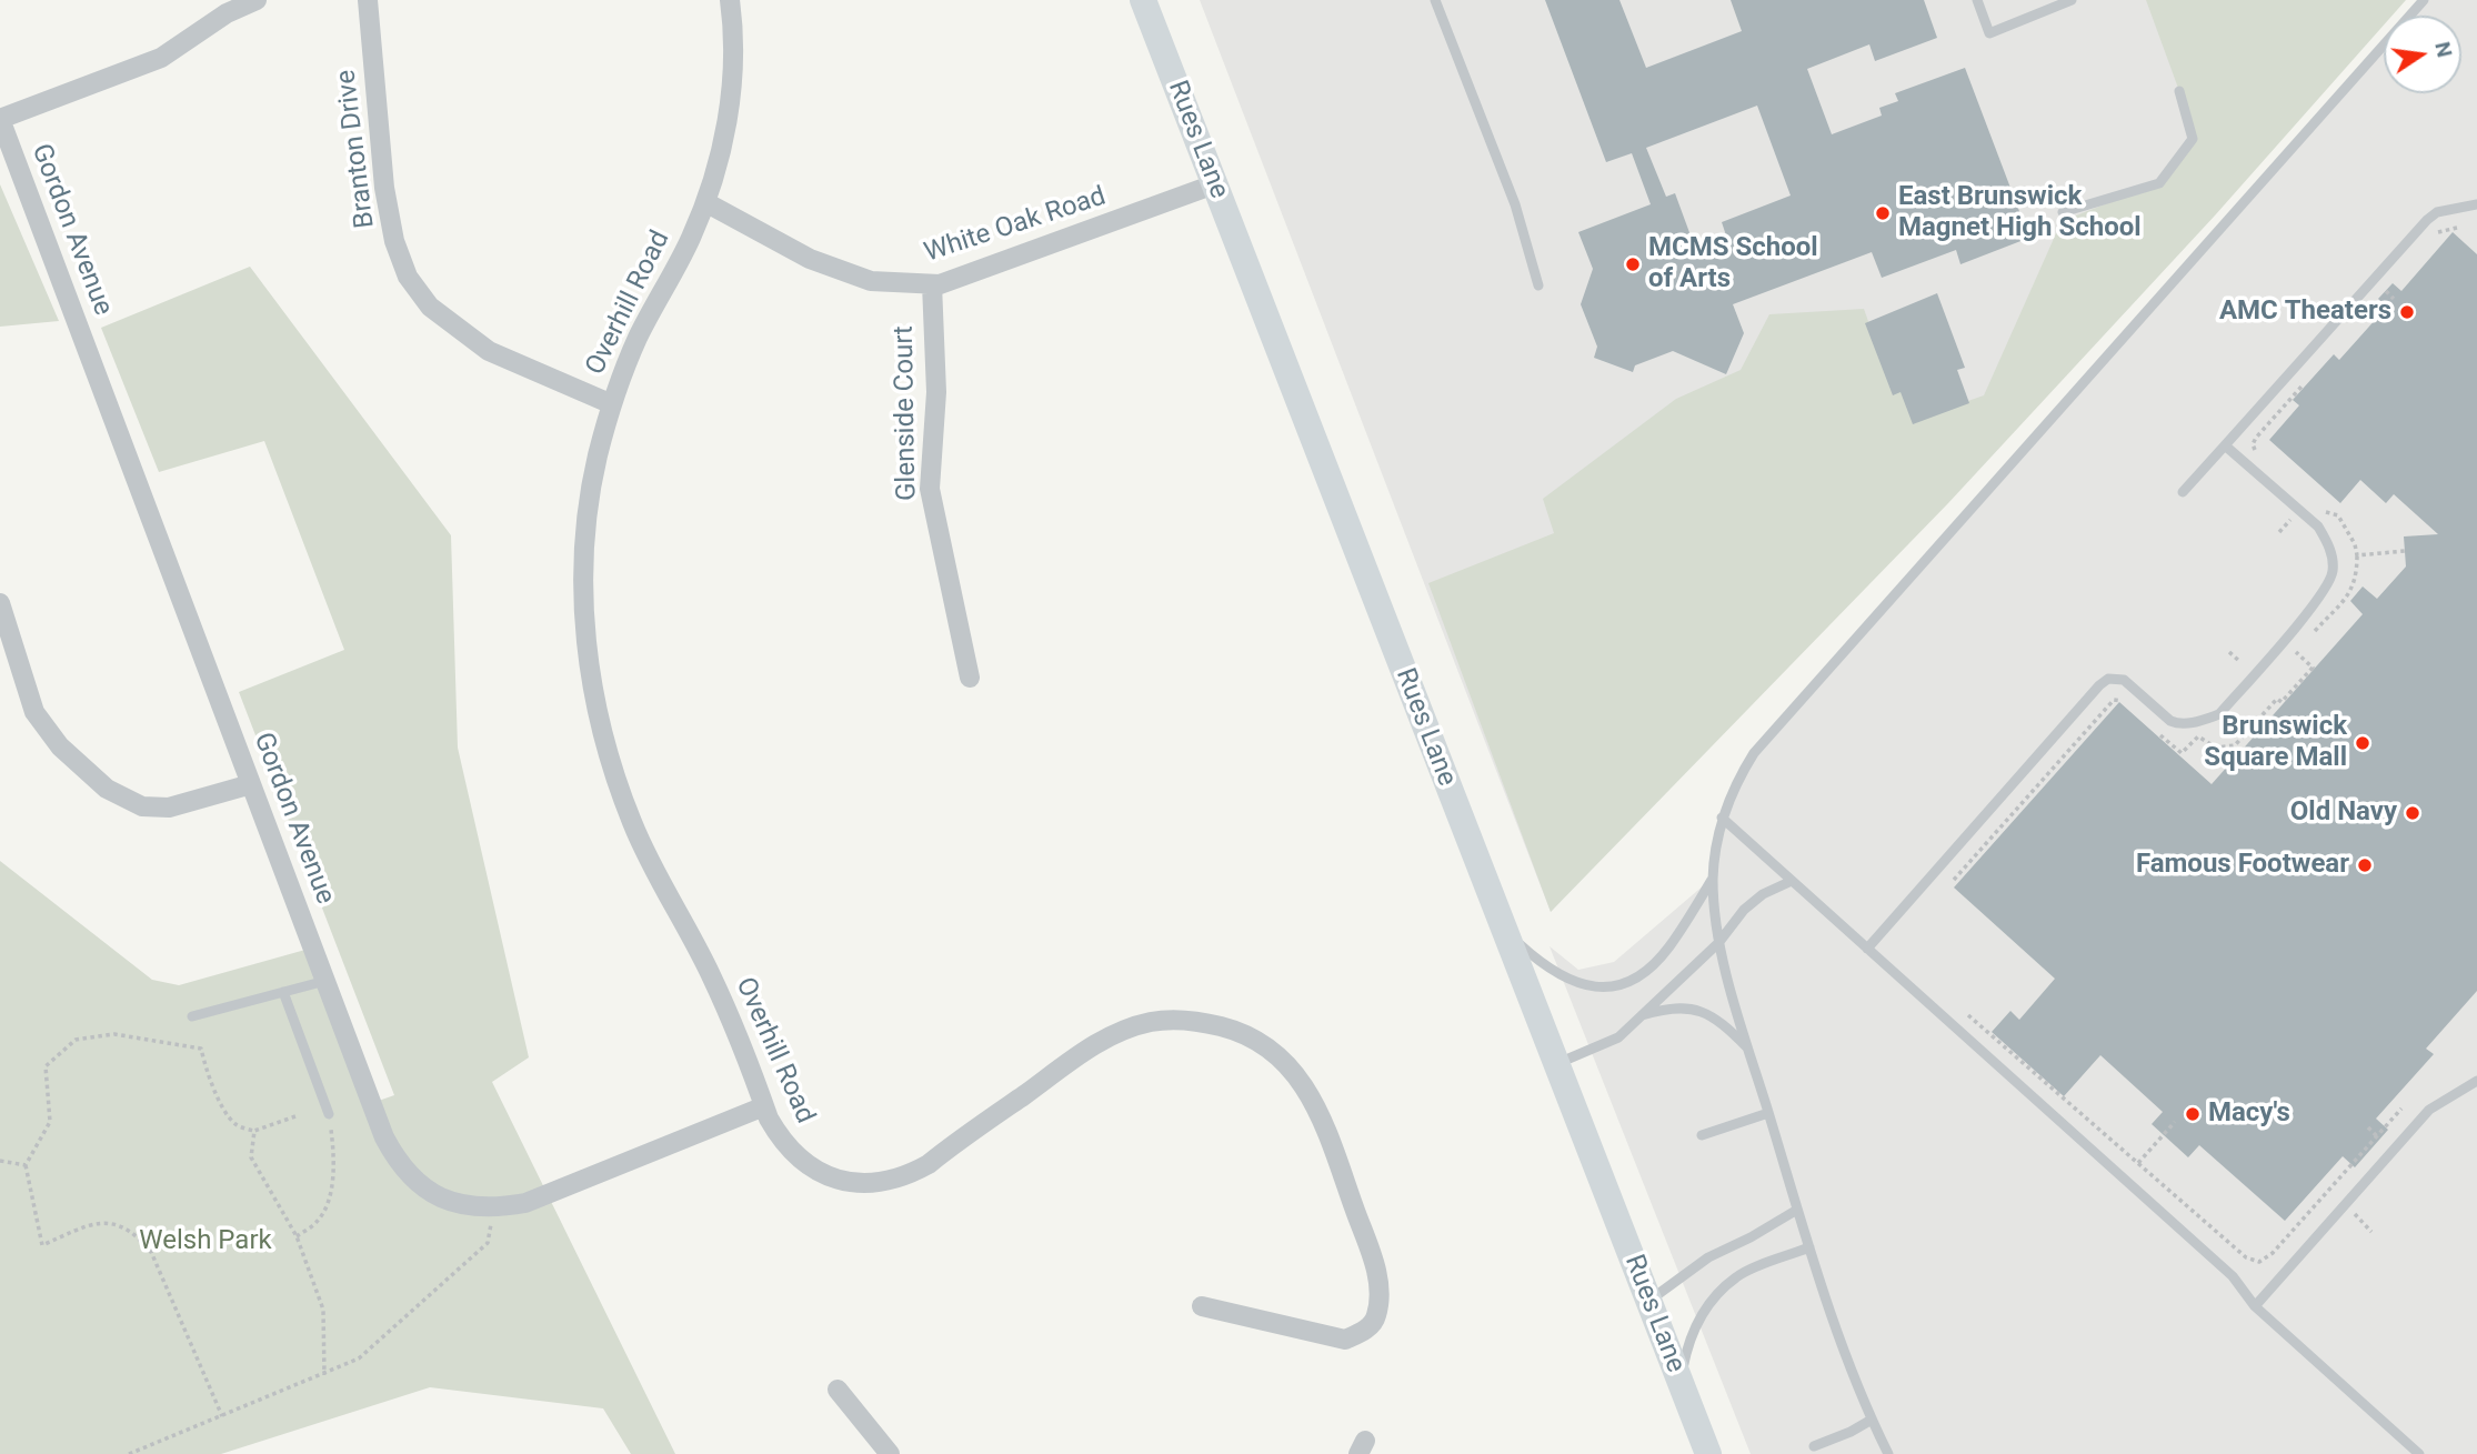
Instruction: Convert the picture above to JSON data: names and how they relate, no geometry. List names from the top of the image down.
{
  "streets": {
    "main road": ["Rues Lane"],
    "street": [
      "Branton Drive",
      "White Oak Road",
      "Gordon Avenue",
      "Overhill Road",
      "Glenside Court"
    ]
  },
  "crossings": [
    ["Rues Lane", "White Oak Road"],
    ["Branton Drive", "Overhill Road"],
    ["White Oak Road", "Overhill Road"],
    ["White Oak Road", "Glenside Court"],
    ["Gordon Avenue", "Overhill Road"]
  ],
  "parks": ["Welsh Park"],
  "places": [
    "East Brunswick Magnet High School",
    "MCMS School of Arts",
    "AMC Theaters",
    "Brunswick Square Mall",
    "Old Navy",
    "Famous Footwear",
    "Macy's"
  ],
  "north": "right"
}
